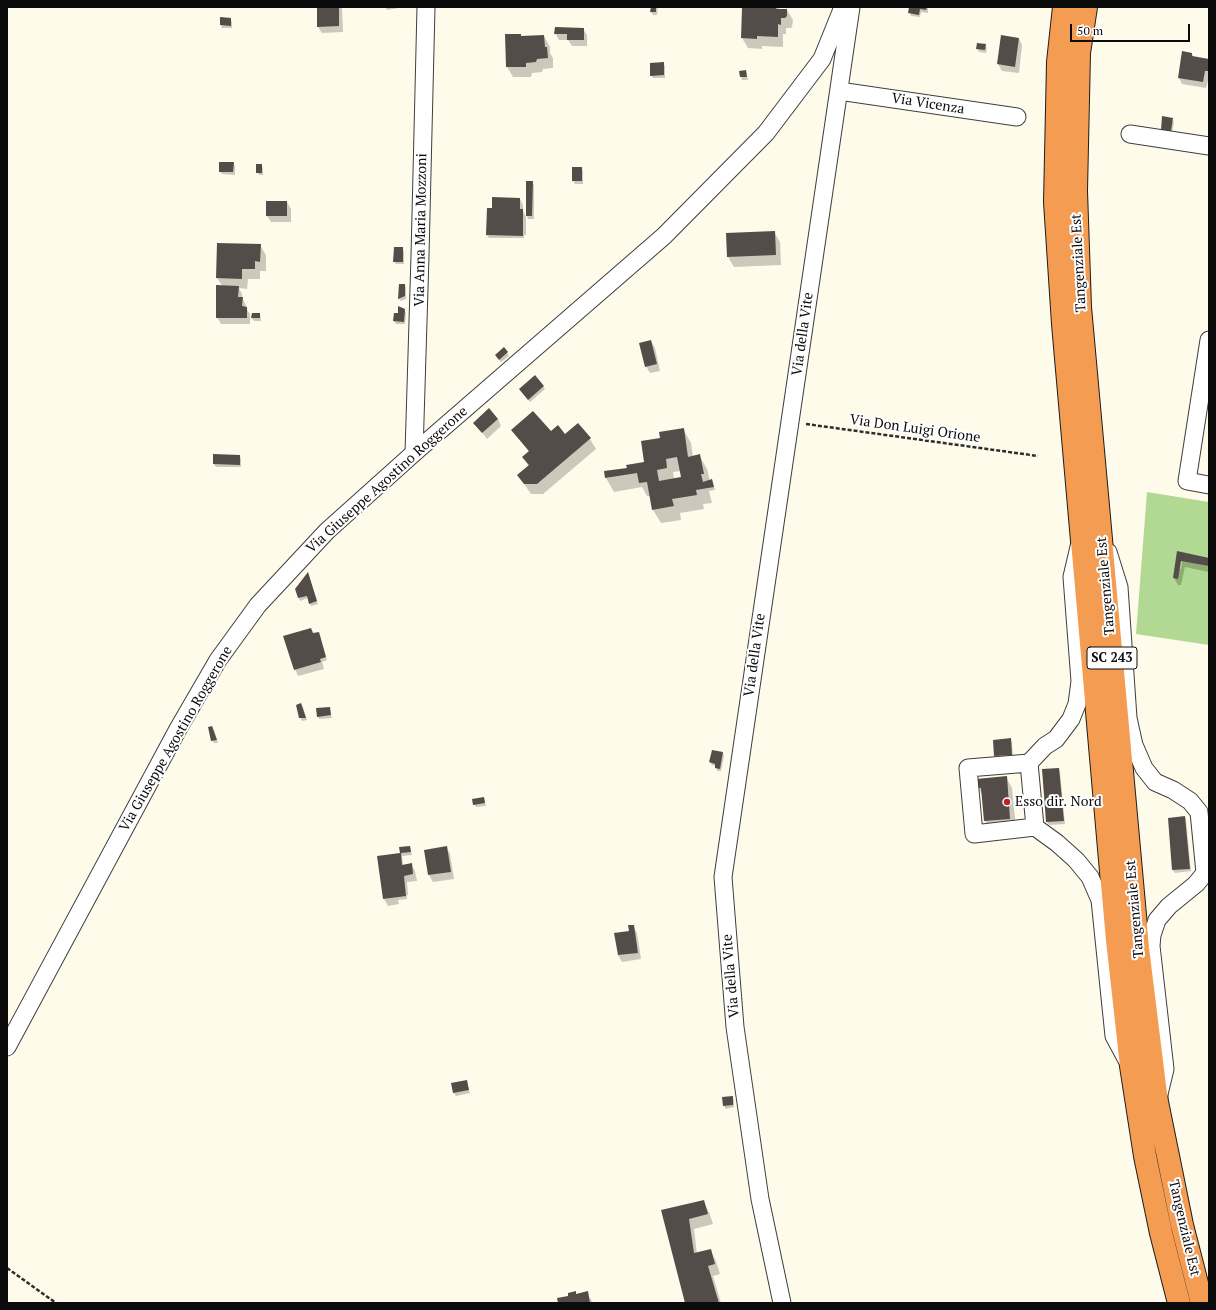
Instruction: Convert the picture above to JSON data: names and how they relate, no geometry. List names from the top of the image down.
{
  "streets": {
    "highway": ["Tangenziale Est", "SC 243"],
    "street": [
      "Via Vicenza",
      "Via Anna Maria Mozzoni",
      "Via della Vite",
      "Via Giuseppe Agostino Roggerone"
    ],
    "path": ["Via Don Luigi Orione"]
  },
  "crossings": [
    ["Via Vicenza", "Via della Vite"],
    ["Via Anna Maria Mozzoni", "Via Giuseppe Agostino Roggerone"],
    ["Via della Vite", "Via Don Luigi Orione"]
  ],
  "places": ["Esso dir. Nord"],
  "scale_bar": "50 m"
}
